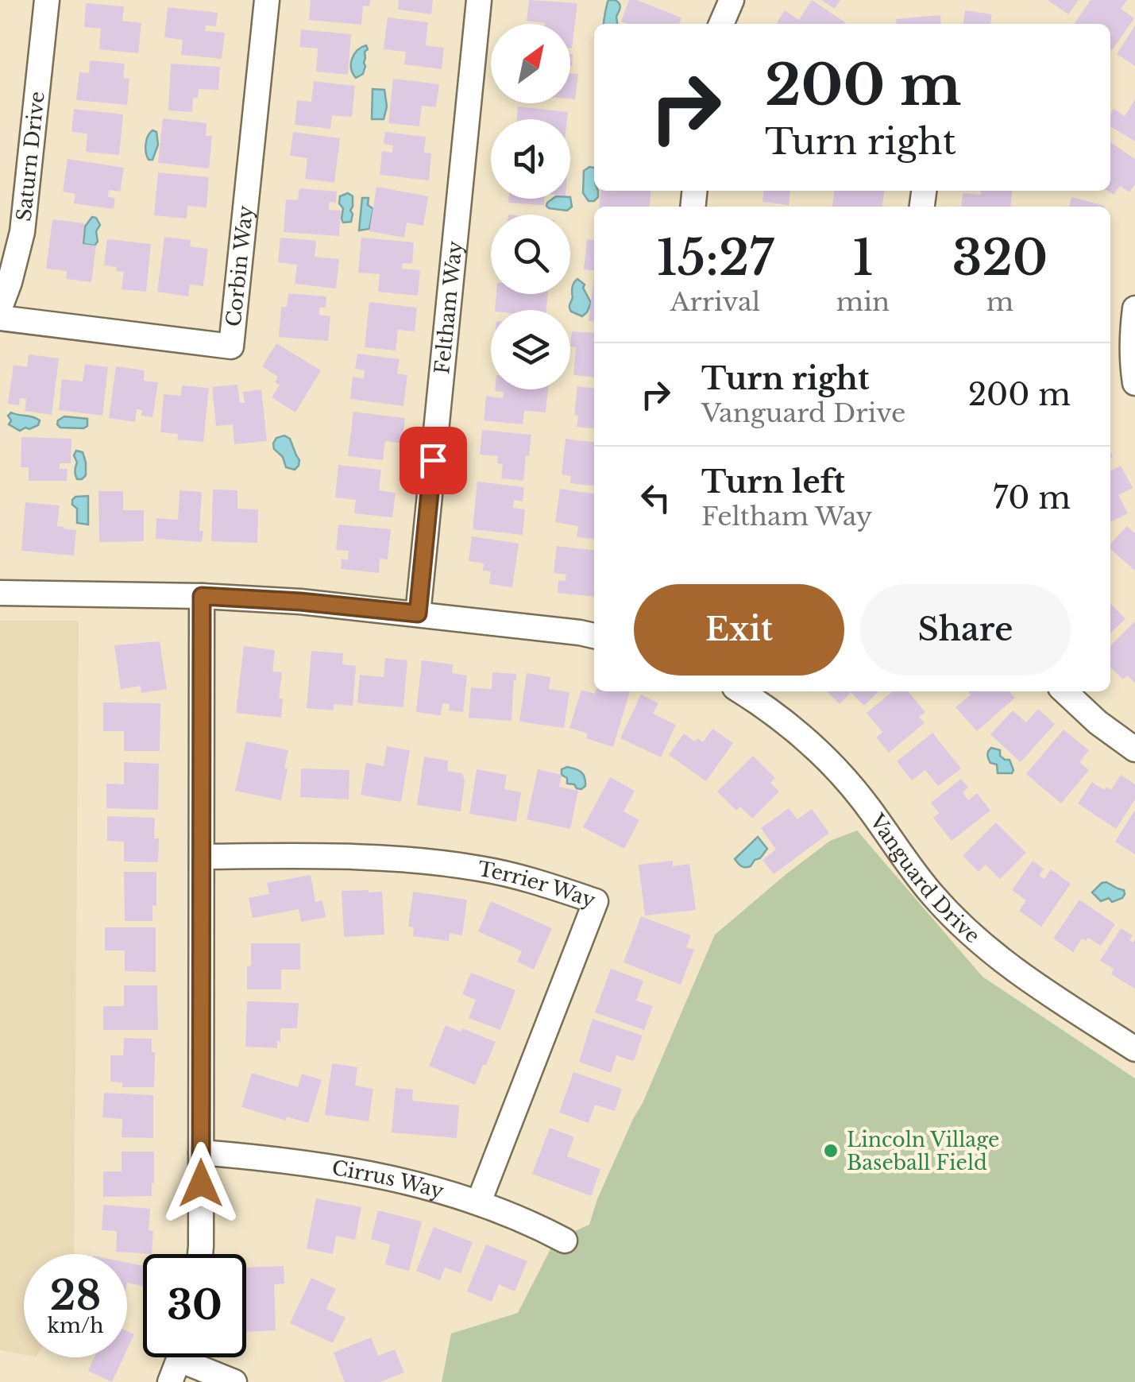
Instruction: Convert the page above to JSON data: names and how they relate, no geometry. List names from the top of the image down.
{
  "streets": {
    "street": [
      "Saturn Drive",
      "Corbin Way",
      "Feltham Way",
      "Vanguard Drive",
      "Terrier Way",
      "Cirrus Way"
    ]
  },
  "crossings": [
    ["Terrier Way", "Cirrus Way"]
  ],
  "places": ["Lincoln Village Baseball Field"],
  "north": "top right",
  "page": {
    "turn": ["200 m", "Turn right"],
    "eta": [
      "15:27",
      "Arrival",
      "1",
      "min",
      "320",
      "m"
    ],
    "list": [
      {
        "name": "Turn right",
        "note": "Vanguard Drive",
        "value": "200 m"
      },
      {
        "name": "Turn left",
        "note": "Feltham Way",
        "value": "70 m"
      }
    ],
    "buttons": ["Exit", "Share"],
    "speed": "28 km/h",
    "limit": "30"
  }
}
